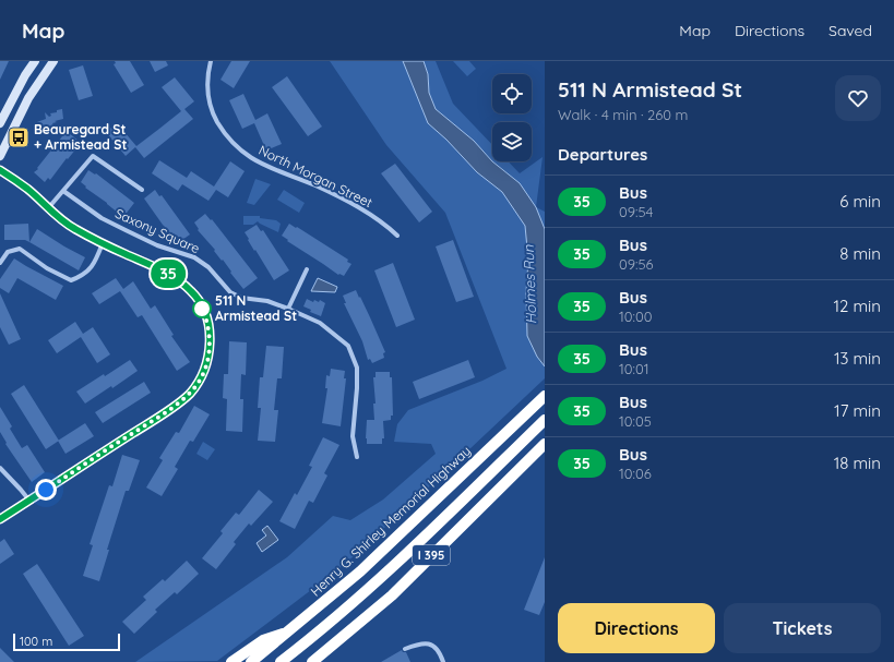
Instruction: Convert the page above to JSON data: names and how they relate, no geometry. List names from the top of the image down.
{
  "streets": {
    "highway": ["Henry G. Shirley Memorial Highway", "I 395"],
    "street": ["North Morgan Street", "Saxony Square"]
  },
  "water": ["Holmes Run"],
  "places": {
    "bus stop": ["Beauregard St + Armistead St"],
    "other": ["511 N Armistead St"]
  },
  "lines": ["bus line 35"],
  "scale_bar": "100 m",
  "page": {
    "header": "Map",
    "nav": ["Map", "Directions", "Saved"],
    "on_map": "35",
    "heading": [
      ["511 N Armistead St", "Walk · 4 min · 260 m"],
      "Departures"
    ],
    "list": [
      {
        "mark": "35",
        "name": "Bus",
        "note": "09:54",
        "value": "6 min"
      },
      {
        "mark": "35",
        "name": "Bus",
        "note": "09:56",
        "value": "8 min"
      },
      {
        "mark": "35",
        "name": "Bus",
        "note": "10:00",
        "value": "12 min"
      },
      {
        "mark": "35",
        "name": "Bus",
        "note": "10:01",
        "value": "13 min"
      },
      {
        "mark": "35",
        "name": "Bus",
        "note": "10:05",
        "value": "17 min"
      },
      {
        "mark": "35",
        "name": "Bus",
        "note": "10:06",
        "value": "18 min"
      }
    ],
    "buttons": ["Directions", "Tickets"],
    "scale": "100 m"
  }
}
